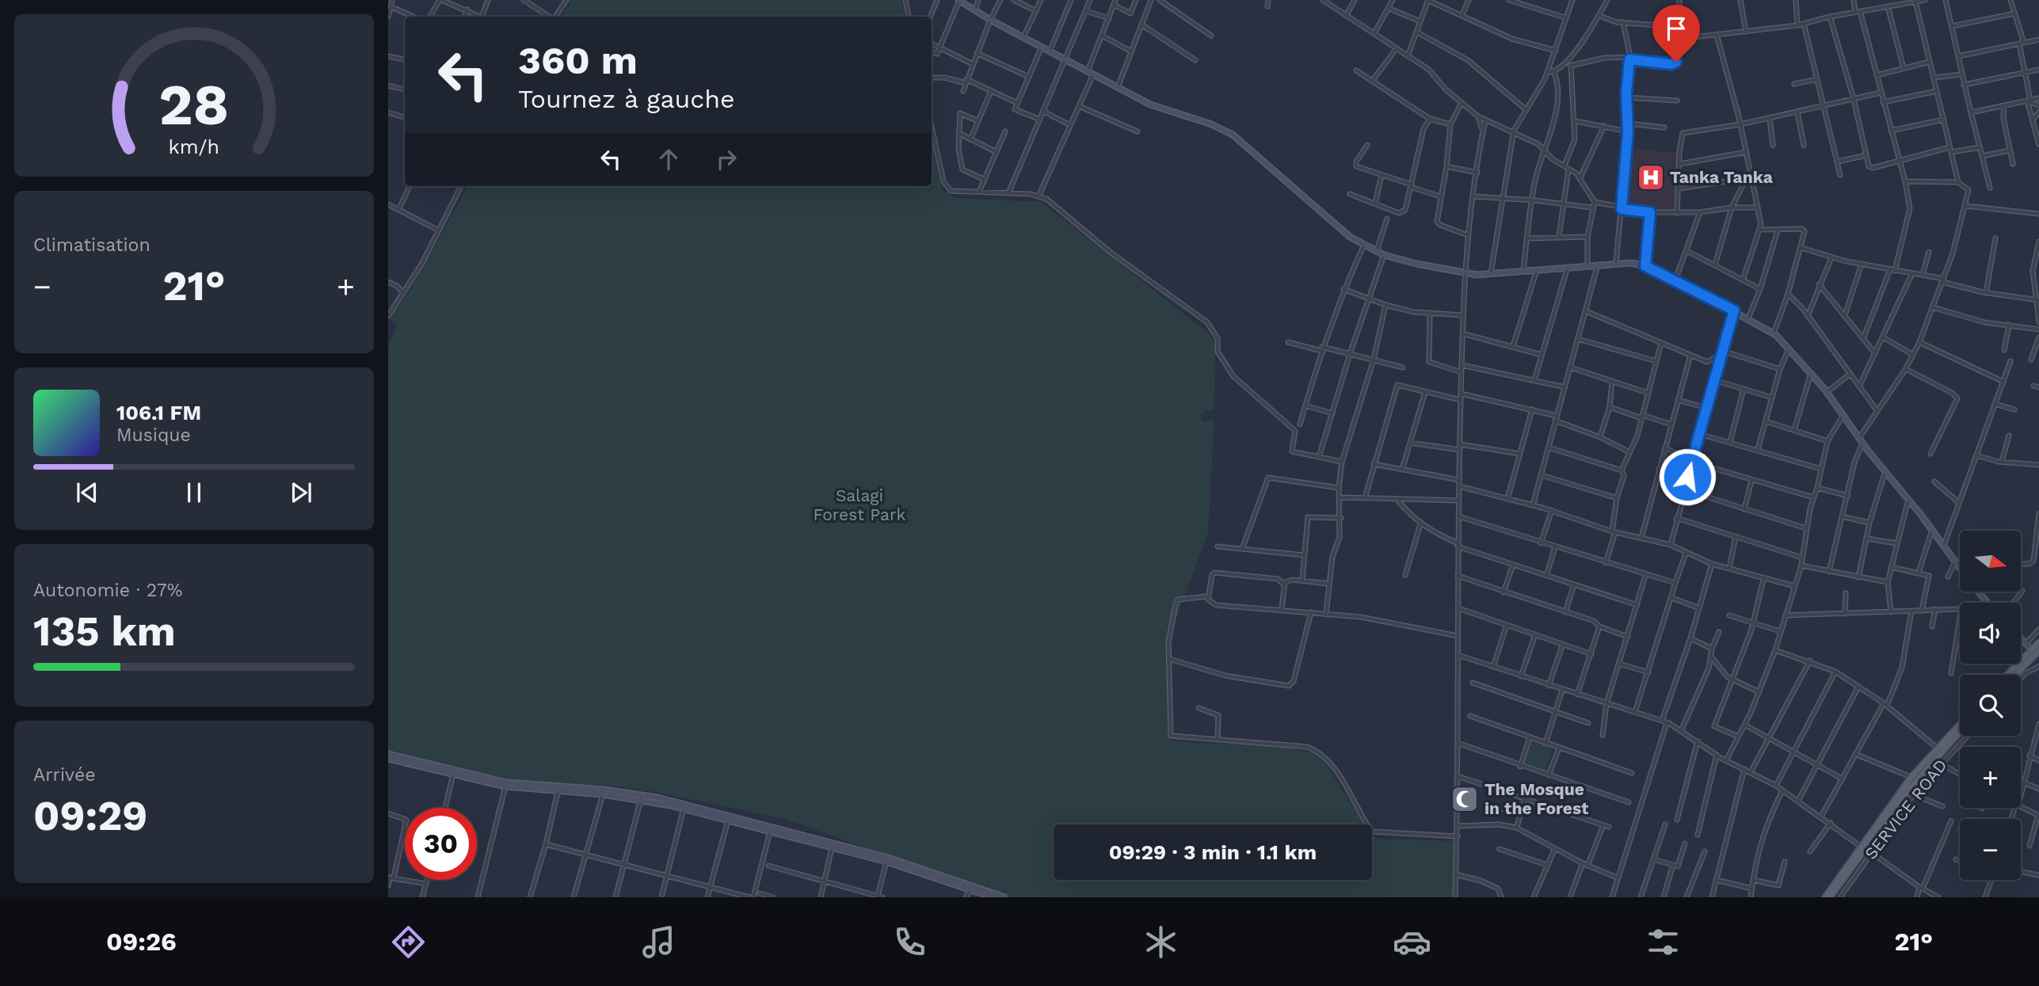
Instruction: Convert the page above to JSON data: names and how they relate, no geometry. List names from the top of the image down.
{
  "streets": {
    "street": ["SERVICE ROAD"]
  },
  "parks": ["Salagi Forest Park"],
  "places": {
    "hospital": ["Tanka Tanka"],
    "mosque": ["The Mosque in the Forest"]
  },
  "north": "right",
  "page": {
    "turn": ["360 m", "Tournez à gauche"],
    "tile": [
      "Climatisation",
      ["Autonomie · 27%", "135 km"],
      ["Arrivée", "09:29"]
    ],
    "heat": ["−", "21°", "+"],
    "song": ["106.1 FM", "Musique"],
    "map_buttons": ["+", "−"],
    "limit": "30",
    "trip": "09:29 · 3 min · 1.1 km",
    "tabs": ["09:26", "21°"],
    "gauge": ["28", "km/h"]
  }
}
